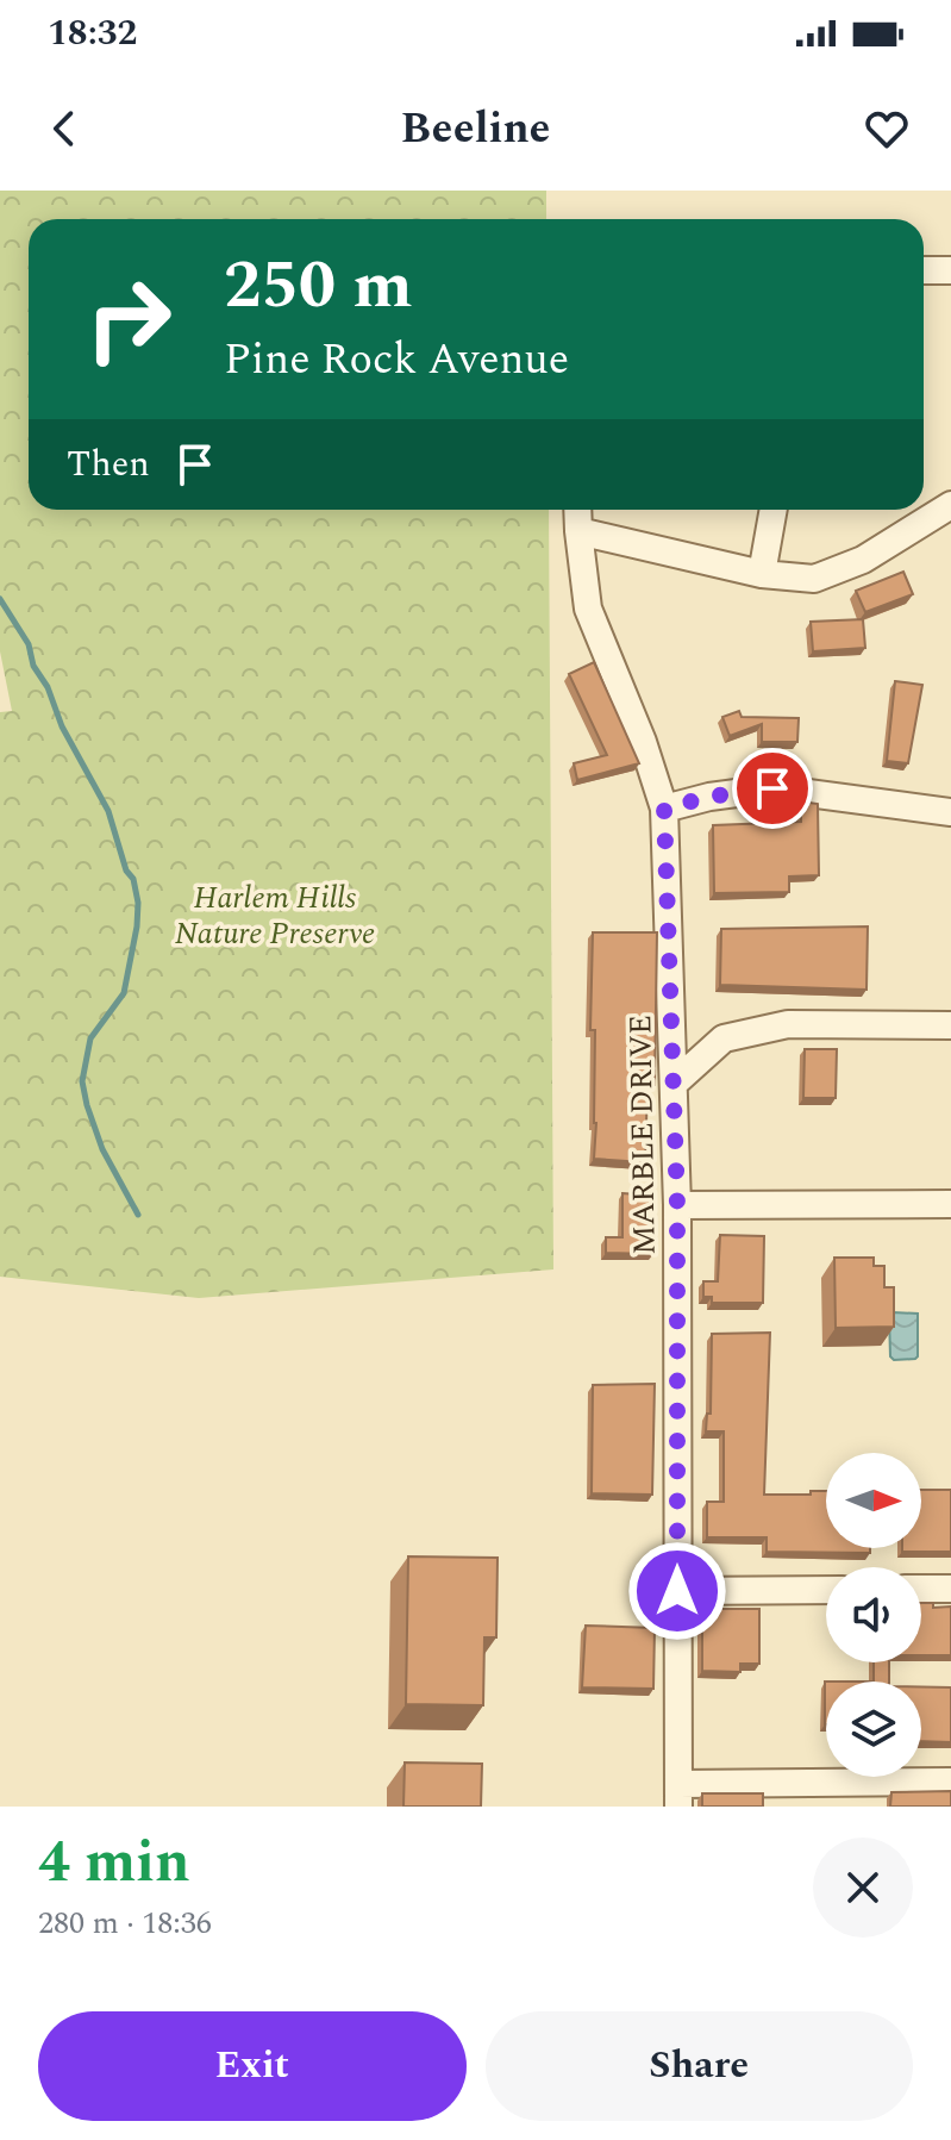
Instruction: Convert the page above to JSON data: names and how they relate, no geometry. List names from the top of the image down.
{
  "streets": {
    "street": ["MARBLE DRIVE"]
  },
  "parks": ["Harlem Hills Nature Preserve"],
  "north": "right",
  "page": {
    "status": "18:32",
    "header": "Beeline",
    "turn": ["250 m", "Pine Rock Avenue"],
    "then": "Then",
    "heading": ["4 min", "280 m · 18:36"],
    "buttons": ["Exit", "Share"]
  }
}
